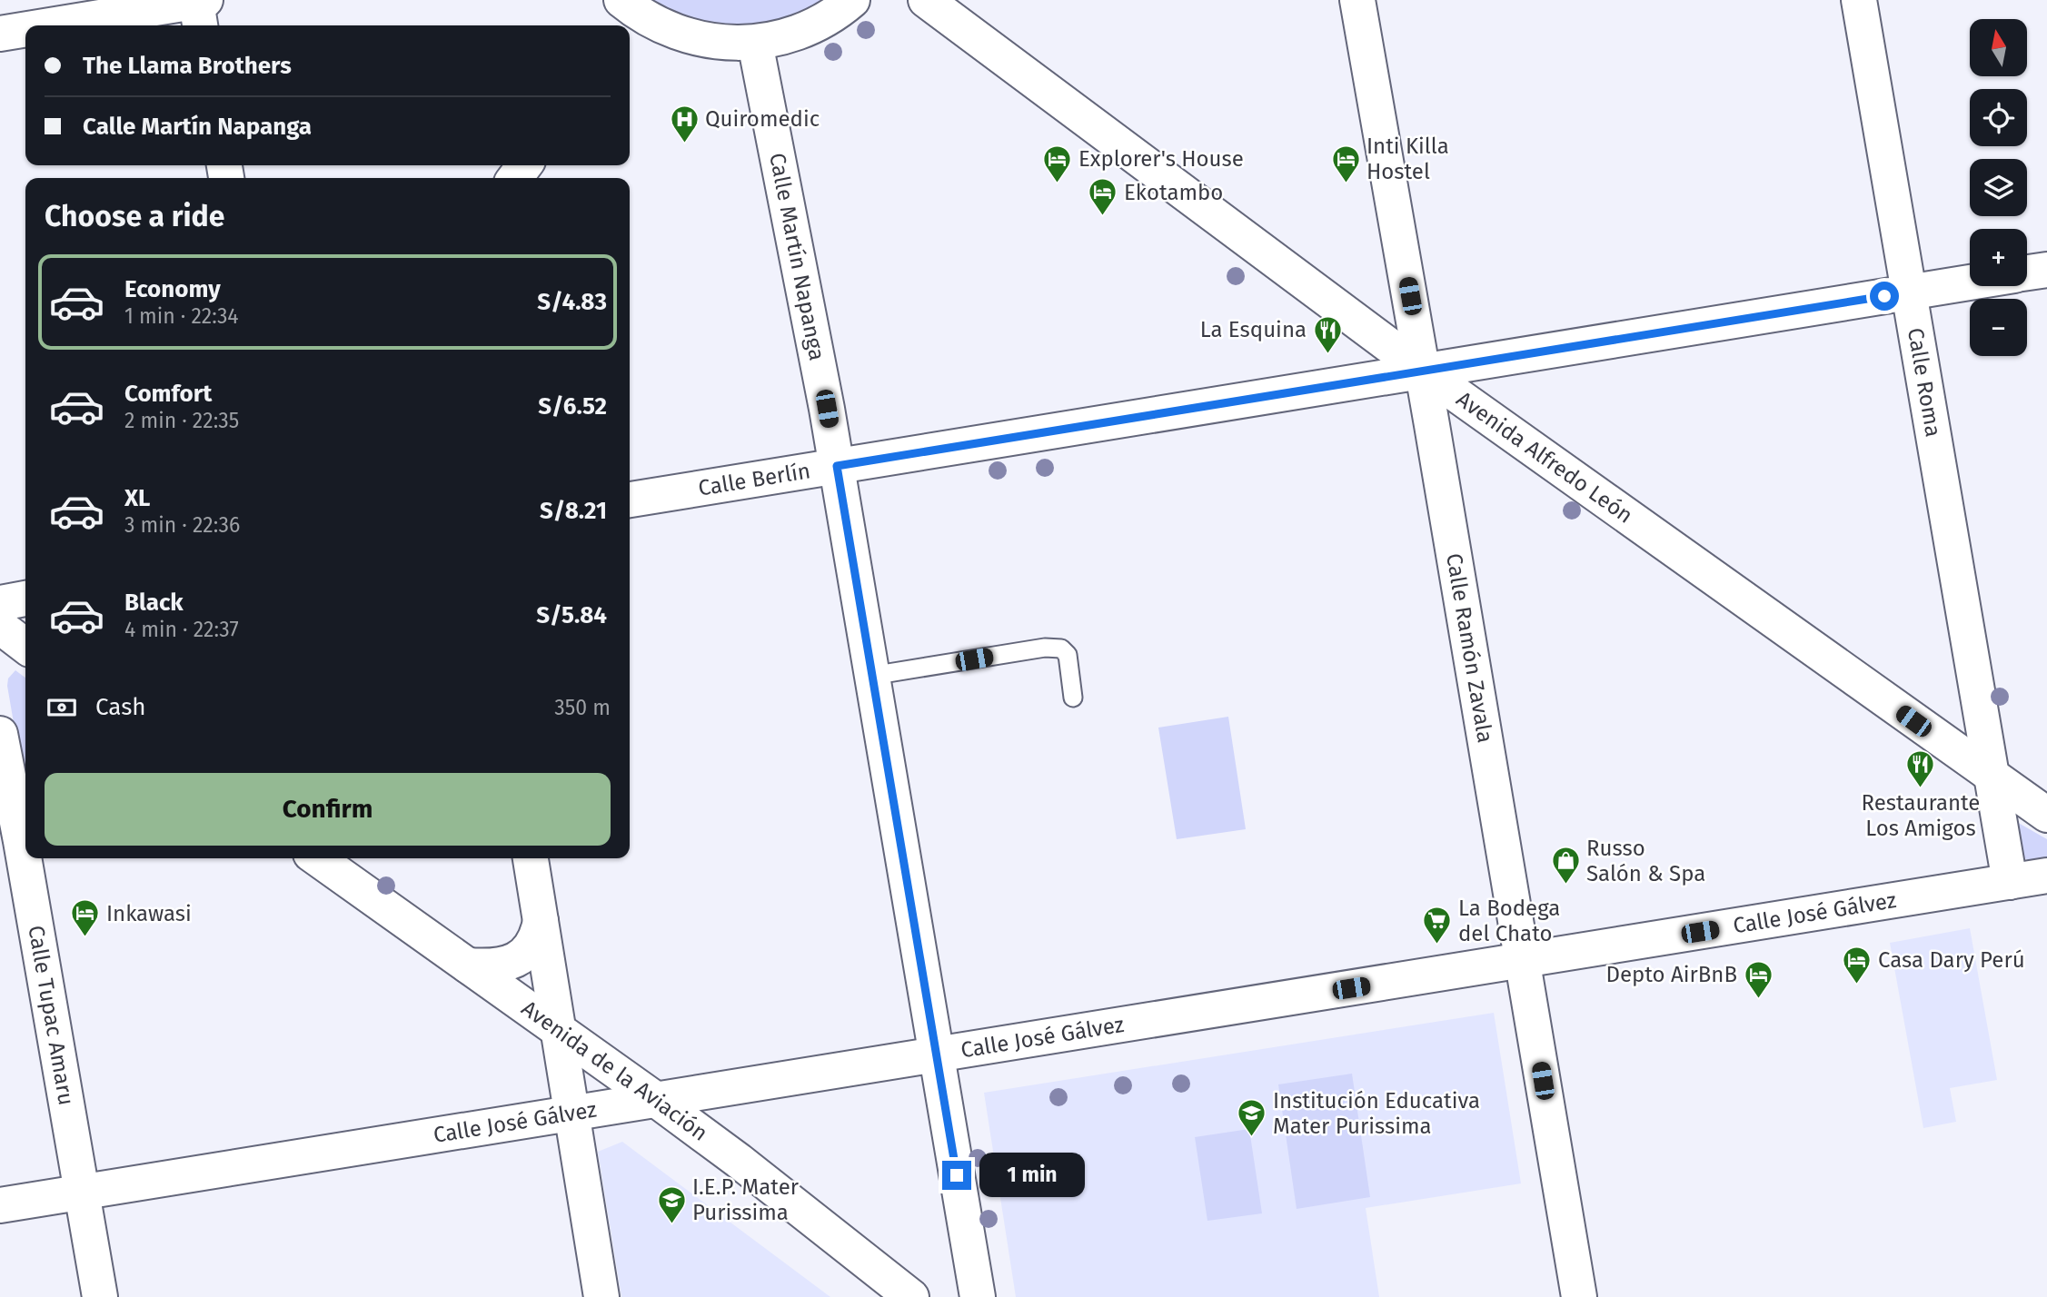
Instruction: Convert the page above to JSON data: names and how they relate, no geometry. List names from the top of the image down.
{
  "streets": {
    "street": [
      "Calle Martín Napanga",
      "Calle Roma",
      "Avenida Alfredo León",
      "Calle Berlín",
      "Calle Ramón Zavala",
      "Calle José Gálvez",
      "Calle Tupac Amaru",
      "Avenida de la Aviación"
    ]
  },
  "crossings": [
    ["Calle Martín Napanga", "Calle Berlín"],
    ["Calle Martín Napanga", "Calle José Gálvez"],
    ["Calle Roma", "Avenida Alfredo León"],
    ["Calle Roma", "Calle Berlín"],
    ["Calle Roma", "Calle José Gálvez"],
    ["Avenida Alfredo León", "Calle Berlín"],
    ["Avenida Alfredo León", "Calle Ramón Zavala"],
    ["Calle Berlín", "Calle Ramón Zavala"],
    ["Calle Ramón Zavala", "Calle José Gálvez"],
    ["Calle José Gálvez", "Calle Tupac Amaru"],
    ["Calle José Gálvez", "Avenida de la Aviación"]
  ],
  "places": {
    "hospital": ["Quiromedic"],
    "hotel": [
      "Explorer's House",
      "Inti Killa Hostel",
      "Ekotambo",
      "Inkawasi",
      "Casa Dary Perú",
      "Depto AirBnB"
    ],
    "restaurant": ["La Esquina", "Restaurante Los Amigos"],
    "shop": ["Russo Salón & Spa"],
    "supermarket": ["La Bodega del Chato"],
    "school or university": ["Institución Educativa Mater Purissima", "I.E.P. Mater Purissima"]
  },
  "north": "top",
  "page": {
    "map_buttons": ["+", "−"],
    "banner": ["The Llama Brothers", "Calle Martín Napanga"],
    "heading": "Choose a ride",
    "list": [
      {
        "name": "Economy",
        "note": "1 min · 22:34",
        "value": "S/4.83"
      },
      {
        "name": "Comfort",
        "note": "2 min · 22:35",
        "value": "S/6.52"
      },
      {
        "name": "XL",
        "note": "3 min · 22:36",
        "value": "S/8.21"
      },
      {
        "name": "Black",
        "note": "4 min · 22:37",
        "value": "S/5.84"
      }
    ],
    "pay": ["Cash", "350 m"],
    "buttons": "Confirm",
    "bubble": "1 min"
  }
}
